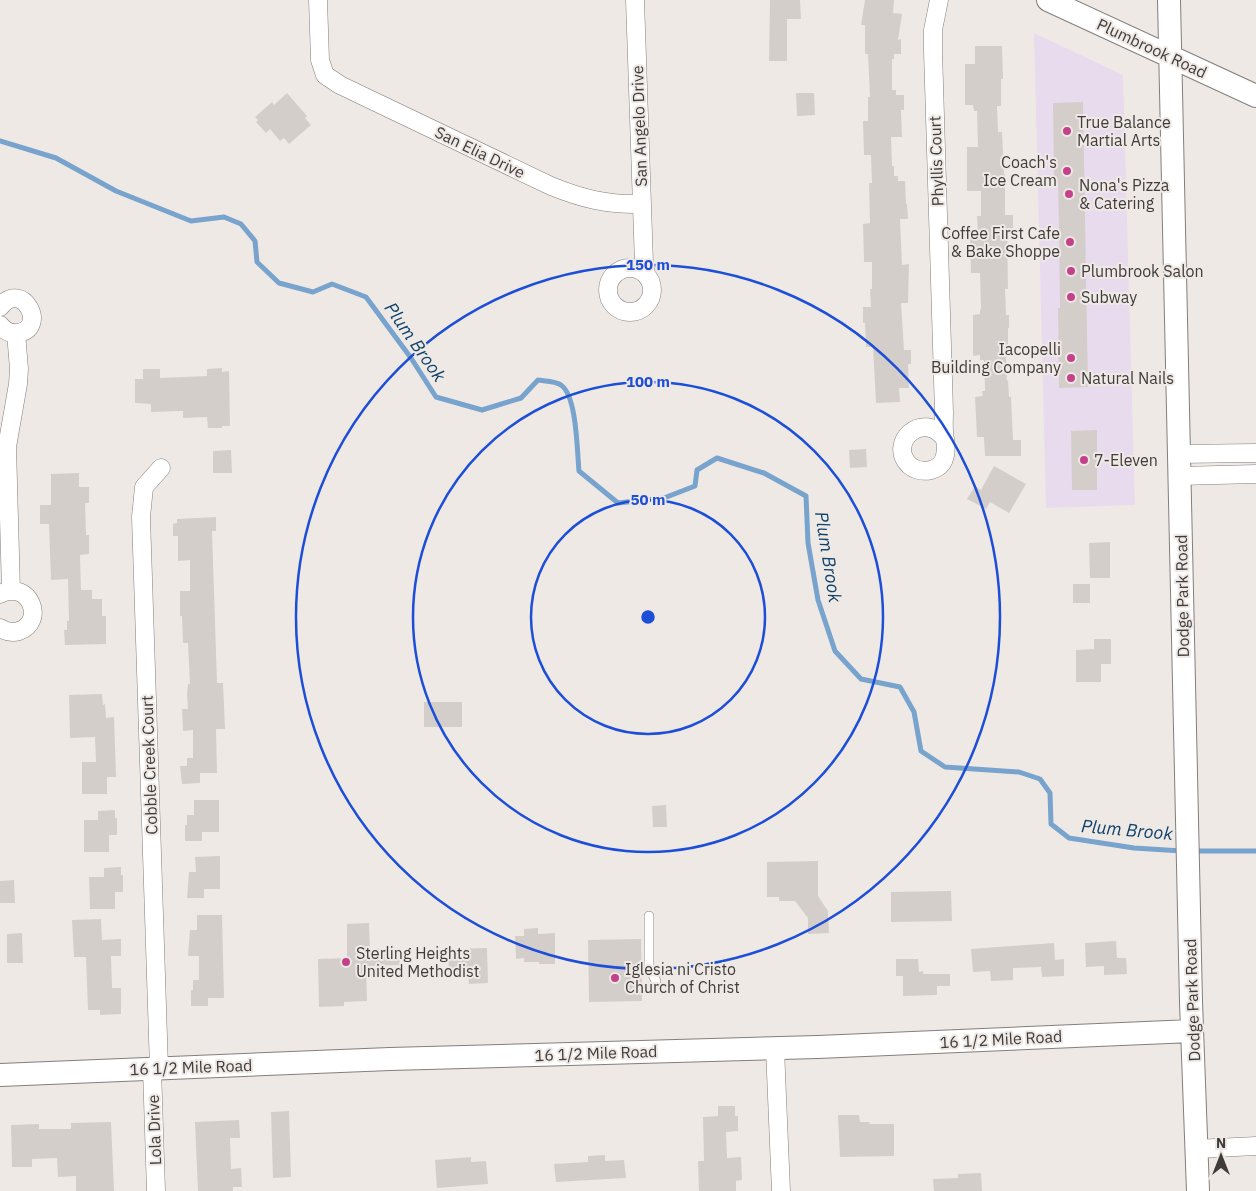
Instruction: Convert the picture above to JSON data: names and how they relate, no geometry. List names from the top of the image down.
{
  "streets": {
    "street": [
      "Plumbrook Road",
      "San Angelo Drive",
      "San Elia Drive",
      "Phyllis Court",
      "Dodge Park Road",
      "Cobble Creek Court",
      "16 1/2 Mile Road",
      "Lola Drive"
    ]
  },
  "crossings": [
    ["Plumbrook Road", "Dodge Park Road"],
    ["San Angelo Drive", "San Elia Drive"],
    ["Dodge Park Road", "16 1/2 Mile Road"],
    ["Cobble Creek Court", "16 1/2 Mile Road"],
    ["Cobble Creek Court", "Lola Drive"],
    ["16 1/2 Mile Road", "Lola Drive"]
  ],
  "water": ["Plum Brook"],
  "places": [
    "True Balance Martial Arts",
    "Coach's Ice Cream",
    "Nona's Pizza & Catering",
    "Coffee First Cafe & Bake Shoppe",
    "Plumbrook Salon",
    "Subway",
    "Iacopelli Building Company",
    "Natural Nails",
    "7-Eleven",
    "Sterling Heights United Methodist",
    "Iglesia ni Cristo Church of Christ"
  ],
  "north": "top",
  "rings": ["150 m", "100 m", "50 m"]
}
